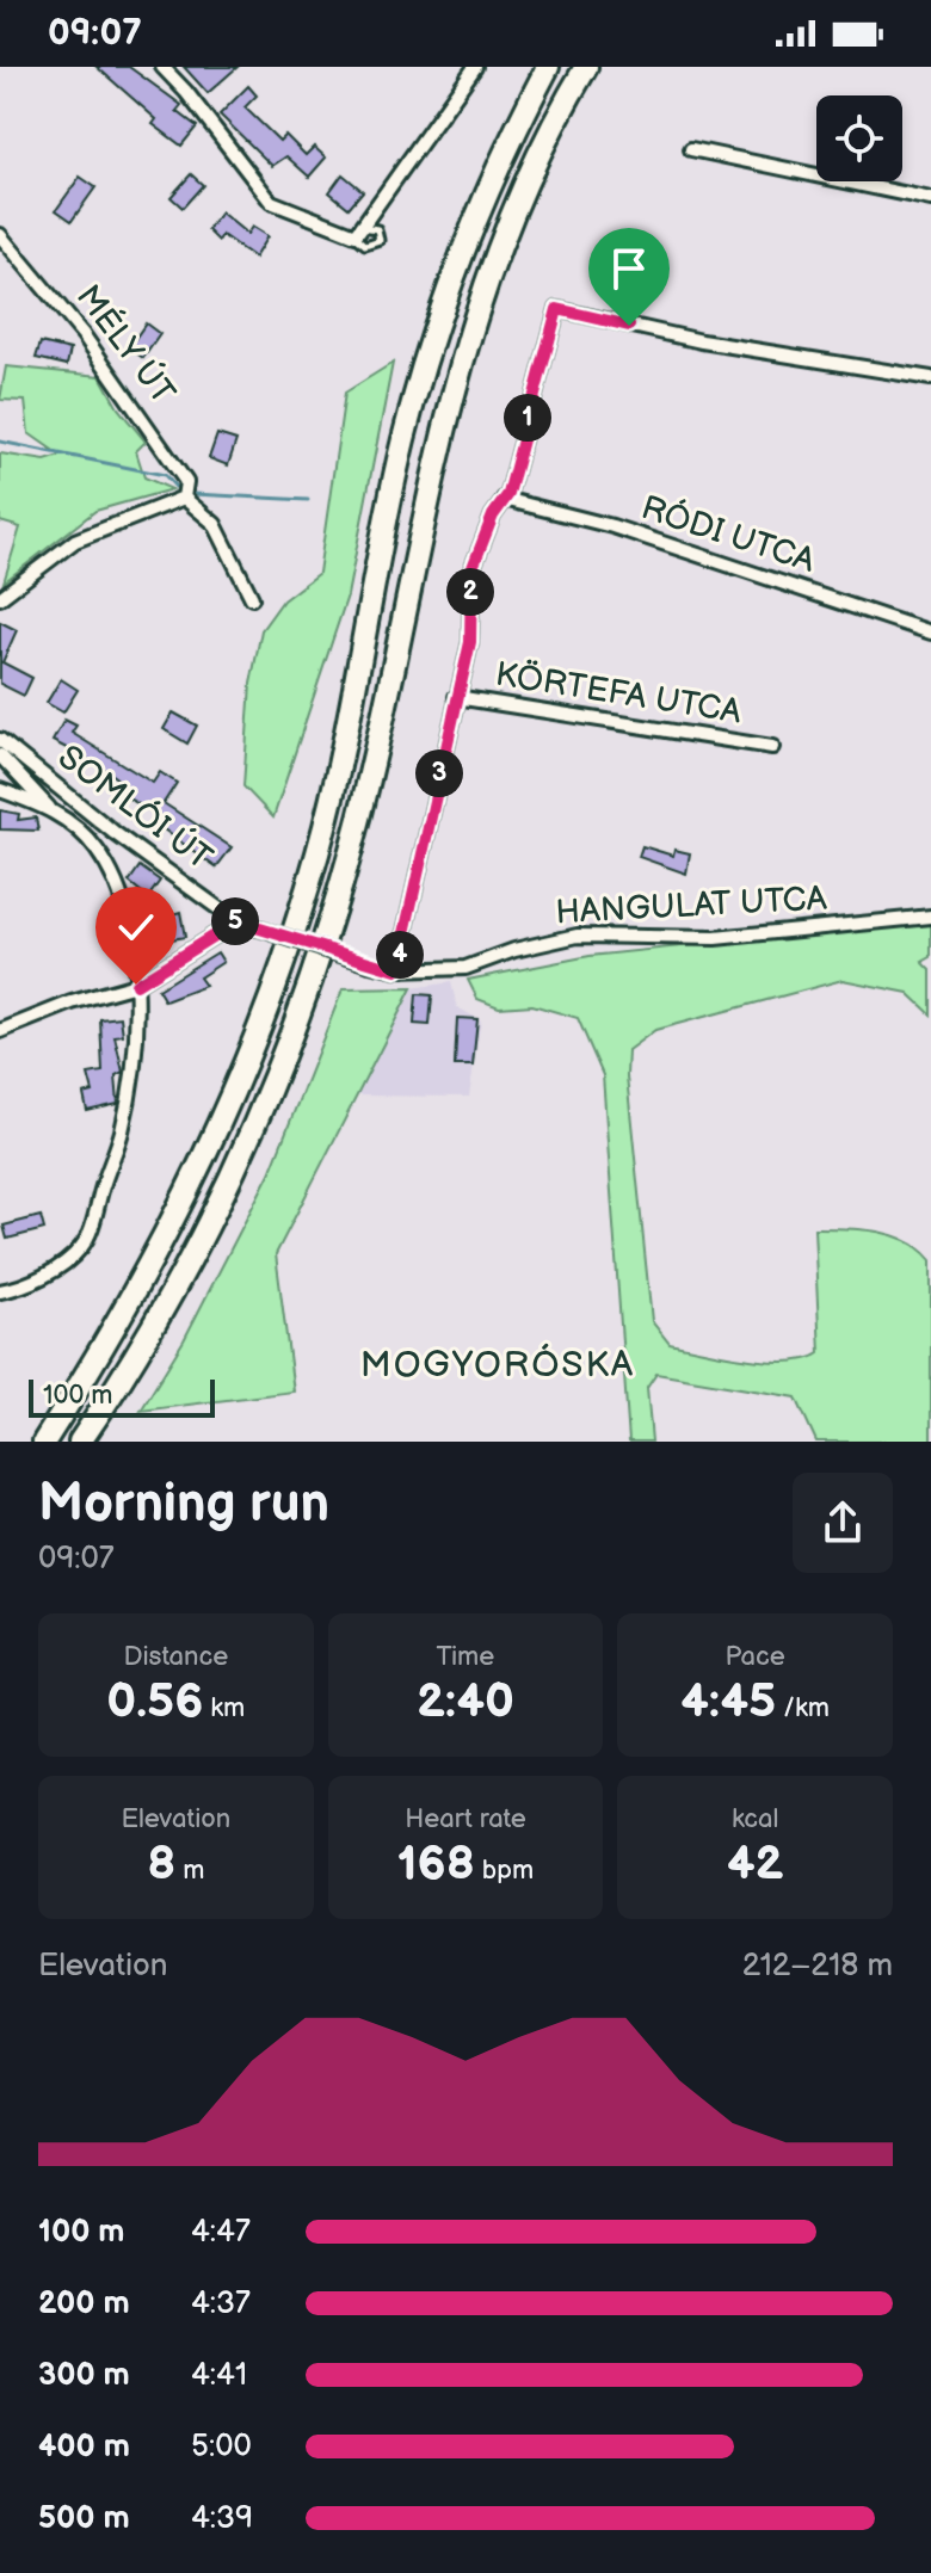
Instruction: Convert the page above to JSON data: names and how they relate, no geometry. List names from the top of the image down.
{
  "streets": {
    "street": [
      "MÉLY ÚT",
      "RÓDI UTCA",
      "KÖRTEFA UTCA",
      "SOMLÓI ÚT",
      "HANGULAT UTCA"
    ]
  },
  "crossings": [
    ["SOMLÓI ÚT", "HANGULAT UTCA"]
  ],
  "districts": ["MOGYORÓSKA"],
  "scale_bar": "100 m",
  "page": {
    "status": "09:07",
    "pins": [
      "1",
      "2",
      "3",
      "5",
      "4"
    ],
    "scale": "100 m",
    "heading": ["Morning run", "09:07"],
    "stats": [
      ["Distance", "0.56 km"],
      ["Time", "2:40"],
      ["Pace", "4:45 /km"],
      ["Elevation", "8 m"],
      ["Heart rate", "168 bpm"],
      ["kcal", "42"]
    ],
    "chart": ["Elevation", "212–218 m"],
    "list": [
      {
        "name": "100 m",
        "note": "4:47"
      },
      {
        "name": "200 m",
        "note": "4:37"
      },
      {
        "name": "300 m",
        "note": "4:41"
      },
      {
        "name": "400 m",
        "note": "5:00"
      },
      {
        "name": "500 m",
        "note": "4:39"
      }
    ]
  }
}
